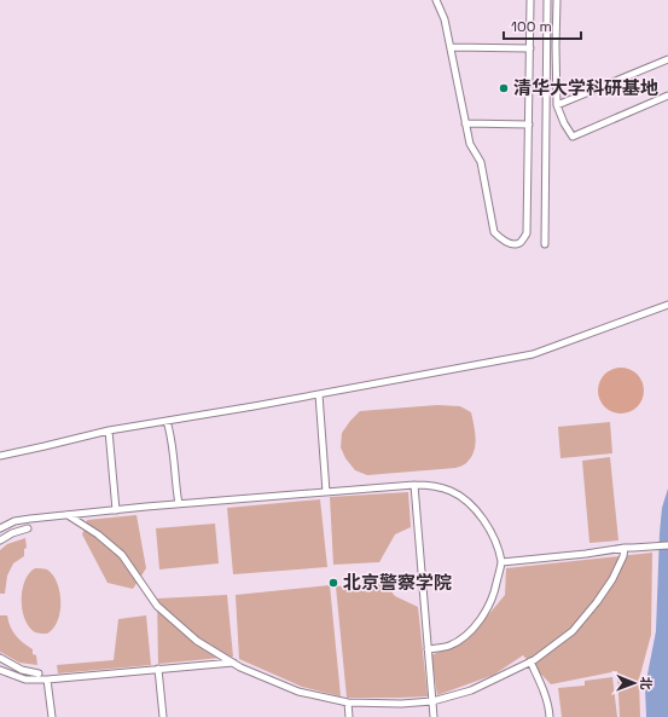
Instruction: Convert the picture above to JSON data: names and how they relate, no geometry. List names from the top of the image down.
{
  "places": ["清华大学科研基地", "北京警察学院"],
  "scale_bar": "100 m",
  "north": "right"
}
